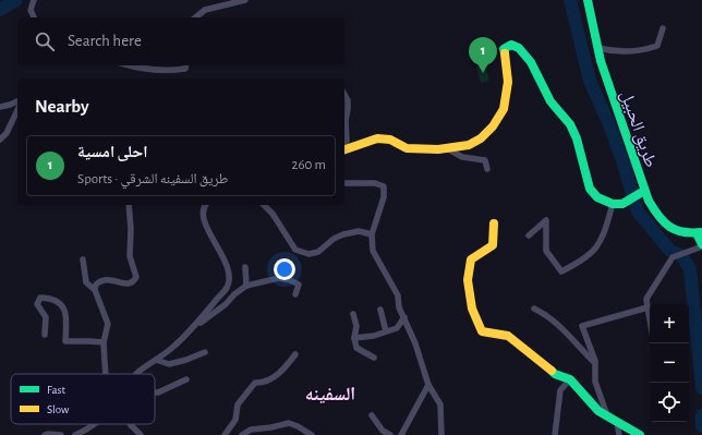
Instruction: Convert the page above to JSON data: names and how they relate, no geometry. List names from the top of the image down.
{
  "streets": {
    "street": ["طريق الحبيل"]
  },
  "districts": ["السفينه"],
  "legend": ["Fast", "Slow"],
  "page": {
    "search": "Search here",
    "pins": "1",
    "heading": "Nearby",
    "list": [
      {
        "mark": "1",
        "name": "احلى امسية",
        "note": "Sports · طريق السفينه الشرقي",
        "value": "260 m"
      }
    ],
    "map_buttons": ["+", "−"]
  }
}
